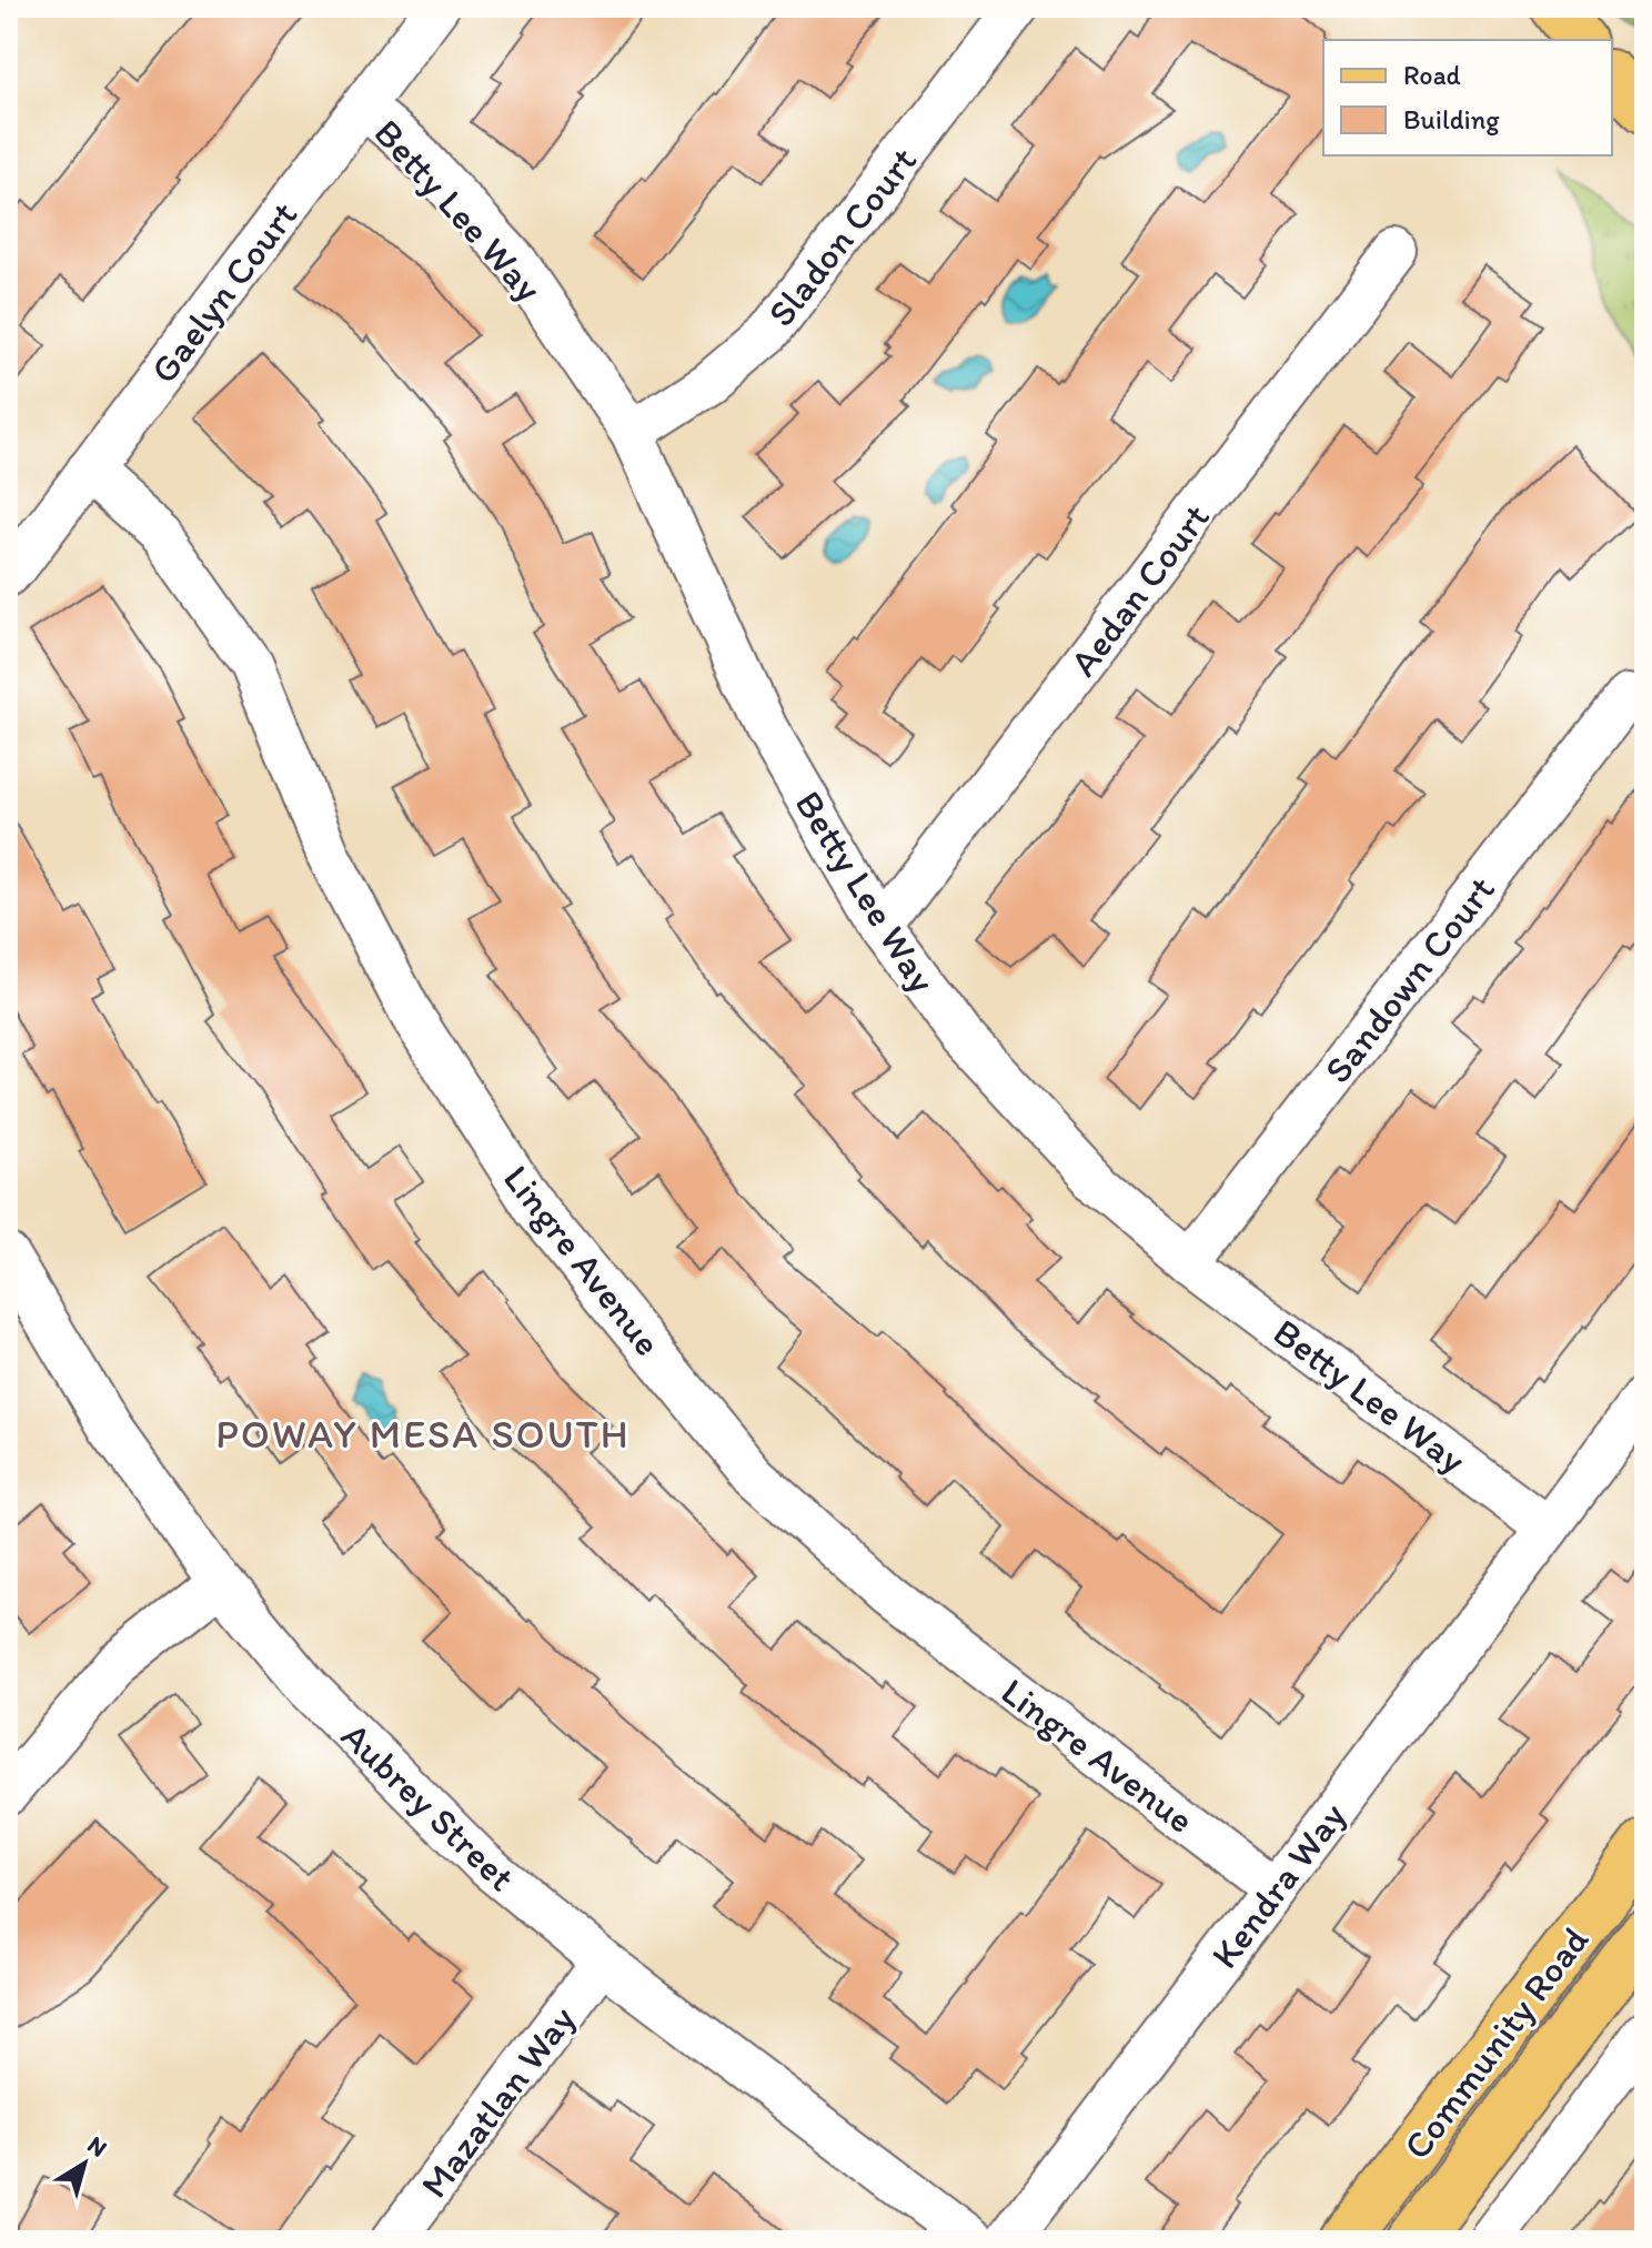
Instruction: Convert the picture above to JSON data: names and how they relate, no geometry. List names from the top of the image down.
{
  "streets": {
    "main road": ["Community Road"],
    "street": [
      "Betty Lee Way",
      "Sladon Court",
      "Gaelyn Court",
      "Aedan Court",
      "Sandown Court",
      "Lingre Avenue",
      "Aubrey Street",
      "Kendra Way",
      "Mazatlan Way"
    ]
  },
  "crossings": [
    ["Betty Lee Way", "Sladon Court"],
    ["Betty Lee Way", "Gaelyn Court"],
    ["Betty Lee Way", "Aedan Court"],
    ["Betty Lee Way", "Sandown Court"],
    ["Betty Lee Way", "Kendra Way"],
    ["Gaelyn Court", "Lingre Avenue"],
    ["Lingre Avenue", "Kendra Way"],
    ["Aubrey Street", "Mazatlan Way"]
  ],
  "districts": ["POWAY MESA SOUTH"],
  "legend": ["Road", "Building"],
  "north": "top right"
}
